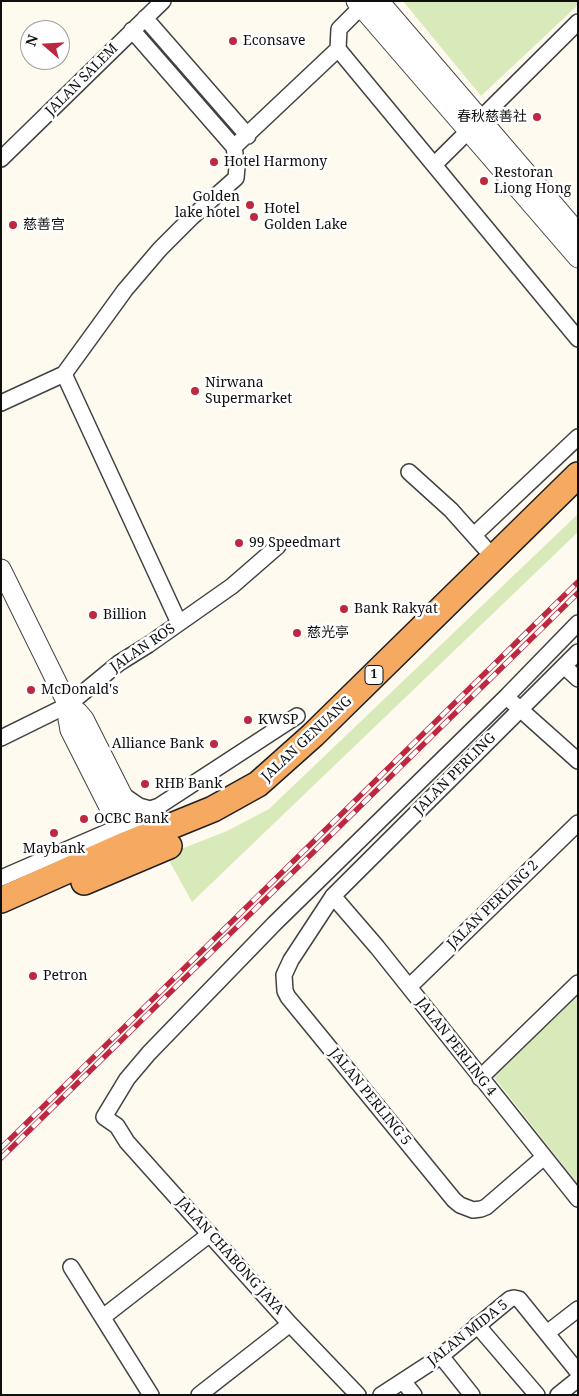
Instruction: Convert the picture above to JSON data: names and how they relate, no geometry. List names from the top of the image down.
{
  "streets": {
    "highway": ["1", "JALAN GENUANG"],
    "street": [
      "JALAN SALEM",
      "JALAN ROS",
      "JALAN PERLING",
      "JALAN PERLING 2",
      "JALAN PERLING 4",
      "JALAN PERLING 5",
      "JALAN CHABONG JAYA",
      "JALAN MIDA 5"
    ]
  },
  "crossings": [
    ["JALAN PERLING", "JALAN PERLING 4"],
    ["JALAN PERLING", "JALAN PERLING 5"],
    ["JALAN PERLING 2", "JALAN PERLING 4"],
    ["JALAN PERLING 4", "JALAN PERLING 5"]
  ],
  "places": [
    "Econsave",
    "春秋慈善社",
    "Hotel Harmony",
    "Restoran Liong Hong",
    "Golden lake hotel",
    "Hotel Golden Lake",
    "慈善宫",
    "Nirwana Supermarket",
    "99 Speedmart",
    "Bank Rakyat",
    "Billion",
    "慈光亭",
    "McDonald's",
    "KWSP",
    "Alliance Bank",
    "RHB Bank",
    "OCBC Bank",
    "Maybank",
    "Petron"
  ],
  "north": "left"
}
